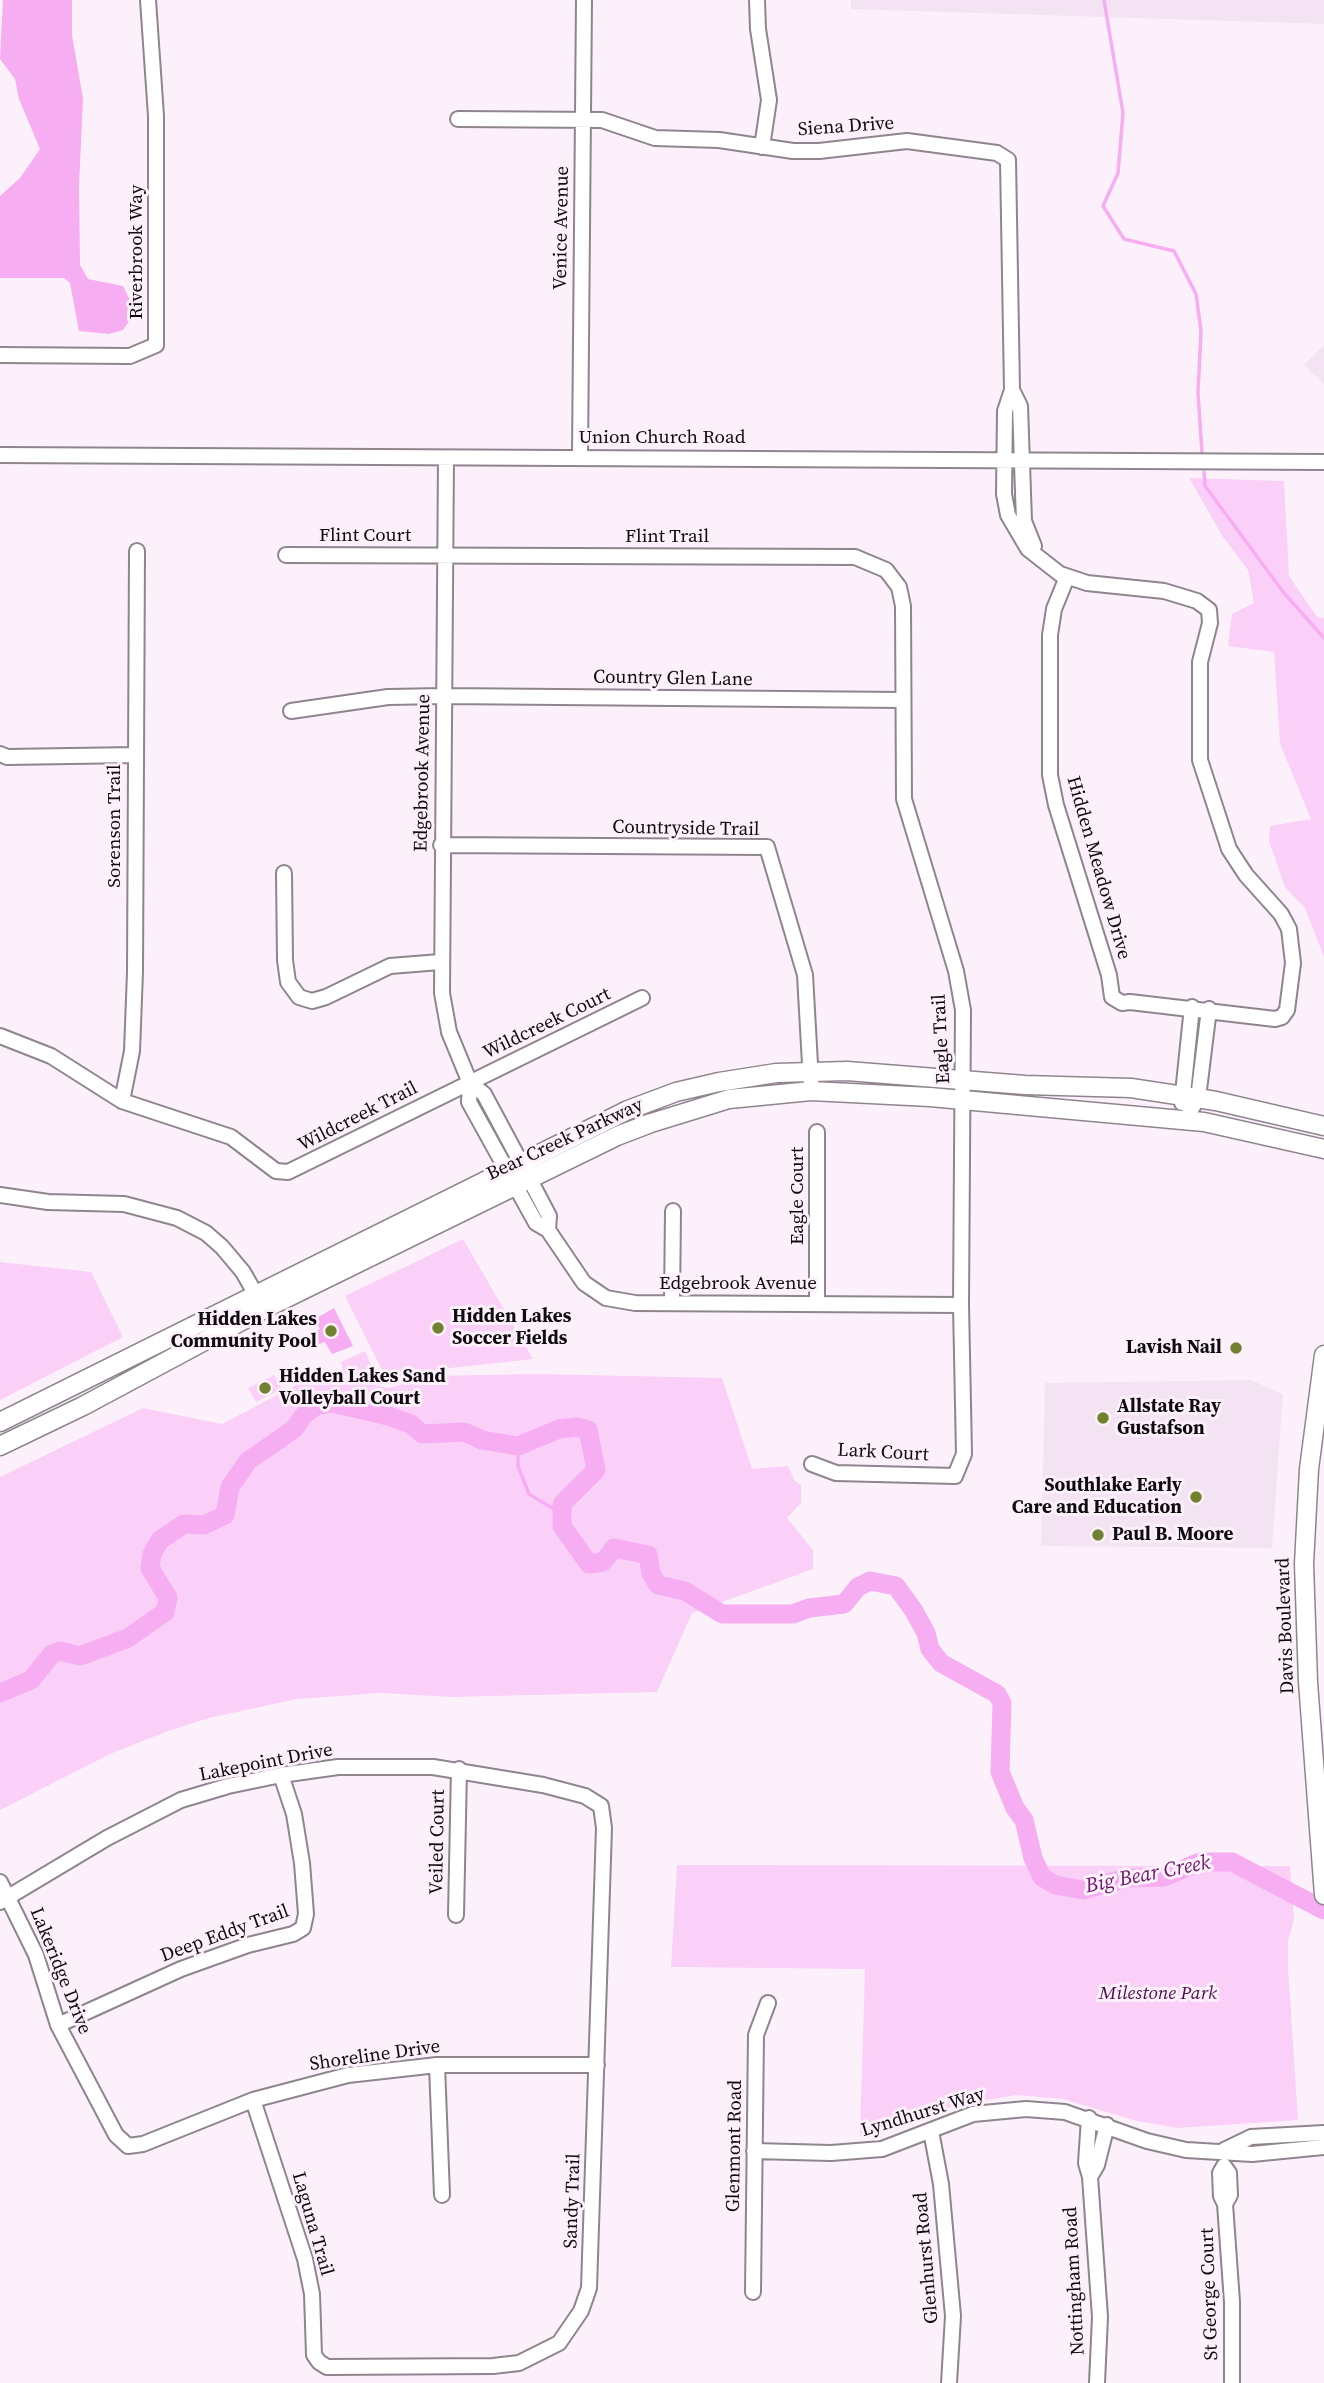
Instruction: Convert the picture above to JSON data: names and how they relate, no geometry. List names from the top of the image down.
{
  "streets": {
    "main road": ["Bear Creek Parkway", "Davis Boulevard"],
    "street": [
      "Siena Drive",
      "Venice Avenue",
      "Riverbrook Way",
      "Union Church Road",
      "Flint Court",
      "Flint Trail",
      "Country Glen Lane",
      "Edgebrook Avenue",
      "Sorenson Trail",
      "Countryside Trail",
      "Hidden Meadow Drive",
      "Wildcreek Court",
      "Eagle Trail",
      "Wildcreek Trail",
      "Eagle Court",
      "Lark Court",
      "Lakepoint Drive",
      "Veiled Court",
      "Deep Eddy Trail",
      "Lakeridge Drive",
      "Shoreline Drive",
      "Lyndhurst Way",
      "Glenmont Road",
      "Sandy Trail",
      "Laguna Trail",
      "Glenhurst Road",
      "Nottingham Road",
      "St George Court"
    ]
  },
  "crossings": [
    ["Siena Drive", "Venice Avenue"],
    ["Siena Drive", "Union Church Road"],
    ["Siena Drive", "Hidden Meadow Drive"],
    ["Venice Avenue", "Union Church Road"],
    ["Union Church Road", "Edgebrook Avenue"],
    ["Flint Court", "Flint Trail"],
    ["Flint Court", "Edgebrook Avenue"],
    ["Flint Trail", "Edgebrook Avenue"],
    ["Flint Trail", "Eagle Trail"],
    ["Country Glen Lane", "Edgebrook Avenue"],
    ["Country Glen Lane", "Eagle Trail"],
    ["Edgebrook Avenue", "Countryside Trail"],
    ["Edgebrook Avenue", "Wildcreek Court"],
    ["Edgebrook Avenue", "Eagle Trail"],
    ["Edgebrook Avenue", "Wildcreek Trail"],
    ["Edgebrook Avenue", "Bear Creek Parkway"],
    ["Edgebrook Avenue", "Eagle Court"],
    ["Sorenson Trail", "Wildcreek Trail"],
    ["Countryside Trail", "Bear Creek Parkway"],
    ["Wildcreek Court", "Wildcreek Trail"],
    ["Eagle Trail", "Bear Creek Parkway"],
    ["Eagle Trail", "Lark Court"],
    ["Lakepoint Drive", "Veiled Court"],
    ["Lakepoint Drive", "Deep Eddy Trail"],
    ["Lakepoint Drive", "Lakeridge Drive"],
    ["Lakepoint Drive", "Sandy Trail"],
    ["Deep Eddy Trail", "Lakeridge Drive"],
    ["Lakeridge Drive", "Shoreline Drive"],
    ["Shoreline Drive", "Sandy Trail"],
    ["Shoreline Drive", "Laguna Trail"],
    ["Lyndhurst Way", "Glenmont Road"],
    ["Lyndhurst Way", "Glenhurst Road"],
    ["Lyndhurst Way", "Nottingham Road"],
    ["Lyndhurst Way", "St George Court"],
    ["Sandy Trail", "Laguna Trail"]
  ],
  "water": ["Big Bear Creek"],
  "parks": ["Milestone Park"],
  "places": [
    "Hidden Lakes Soccer Fields",
    "Hidden Lakes Community Pool",
    "Lavish Nail",
    "Hidden Lakes Sand Volleyball Court",
    "Allstate Ray Gustafson",
    "Southlake Early Care and Education",
    "Paul B. Moore"
  ]
}
